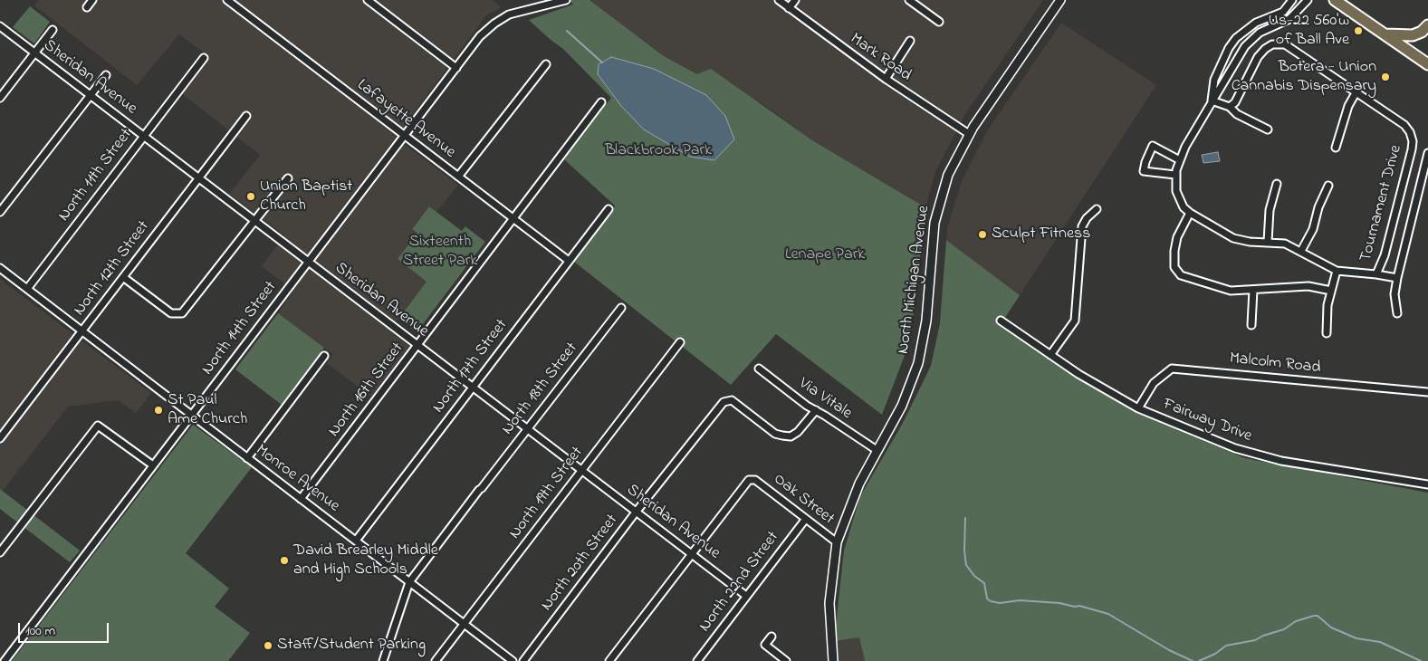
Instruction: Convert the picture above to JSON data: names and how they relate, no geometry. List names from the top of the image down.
{
  "streets": {
    "street": [
      "Mark Road",
      "Sheridan Avenue",
      "Lafayette Avenue",
      "North 11th Street",
      "Tournament Drive",
      "North 12th Street",
      "North Michigan Avenue",
      "North 14th Street",
      "Malcolm Road",
      "North 17th Street",
      "North 18th Street",
      "North 16th Street",
      "Via Vitale",
      "Fairway Drive",
      "Monroe Avenue",
      "North 19th Street",
      "Oak Street",
      "North 20th Street",
      "North 22nd Street"
    ]
  },
  "crossings": [
    ["Mark Road", "North Michigan Avenue"],
    ["Sheridan Avenue", "North 11th Street"],
    ["Sheridan Avenue", "North 12th Street"],
    ["Sheridan Avenue", "North 14th Street"],
    ["Sheridan Avenue", "North 17th Street"],
    ["Sheridan Avenue", "North 18th Street"],
    ["Sheridan Avenue", "North 16th Street"],
    ["Sheridan Avenue", "North 19th Street"],
    ["Sheridan Avenue", "Oak Street"],
    ["Sheridan Avenue", "North 20th Street"],
    ["Sheridan Avenue", "North 22nd Street"],
    ["Lafayette Avenue", "North 14th Street"],
    ["Lafayette Avenue", "North 17th Street"],
    ["Lafayette Avenue", "North 16th Street"],
    ["North 11th Street", "Monroe Avenue"],
    ["North 12th Street", "Monroe Avenue"],
    ["North Michigan Avenue", "Via Vitale"],
    ["North Michigan Avenue", "Oak Street"],
    ["North 14th Street", "Monroe Avenue"],
    ["Malcolm Road", "Fairway Drive"],
    ["North 17th Street", "Monroe Avenue"],
    ["North 18th Street", "Monroe Avenue"],
    ["North 16th Street", "Monroe Avenue"],
    ["Via Vitale", "North 20th Street"],
    ["Monroe Avenue", "North 19th Street"],
    ["Oak Street", "North 22nd Street"]
  ],
  "parks": ["Blackbrook Park", "Sixteenth Street Park", "Lenape Park"],
  "places": [
    "Us-22 560'w of Ball Ave",
    "Botera - Union Cannabis Dispensary",
    "Union Baptist Church",
    "Sculpt Fitness",
    "St Paul Ame Church",
    "David Brearley Middle and High Schools",
    "Staff/Student Parking"
  ],
  "scale_bar": "100 m"
}
